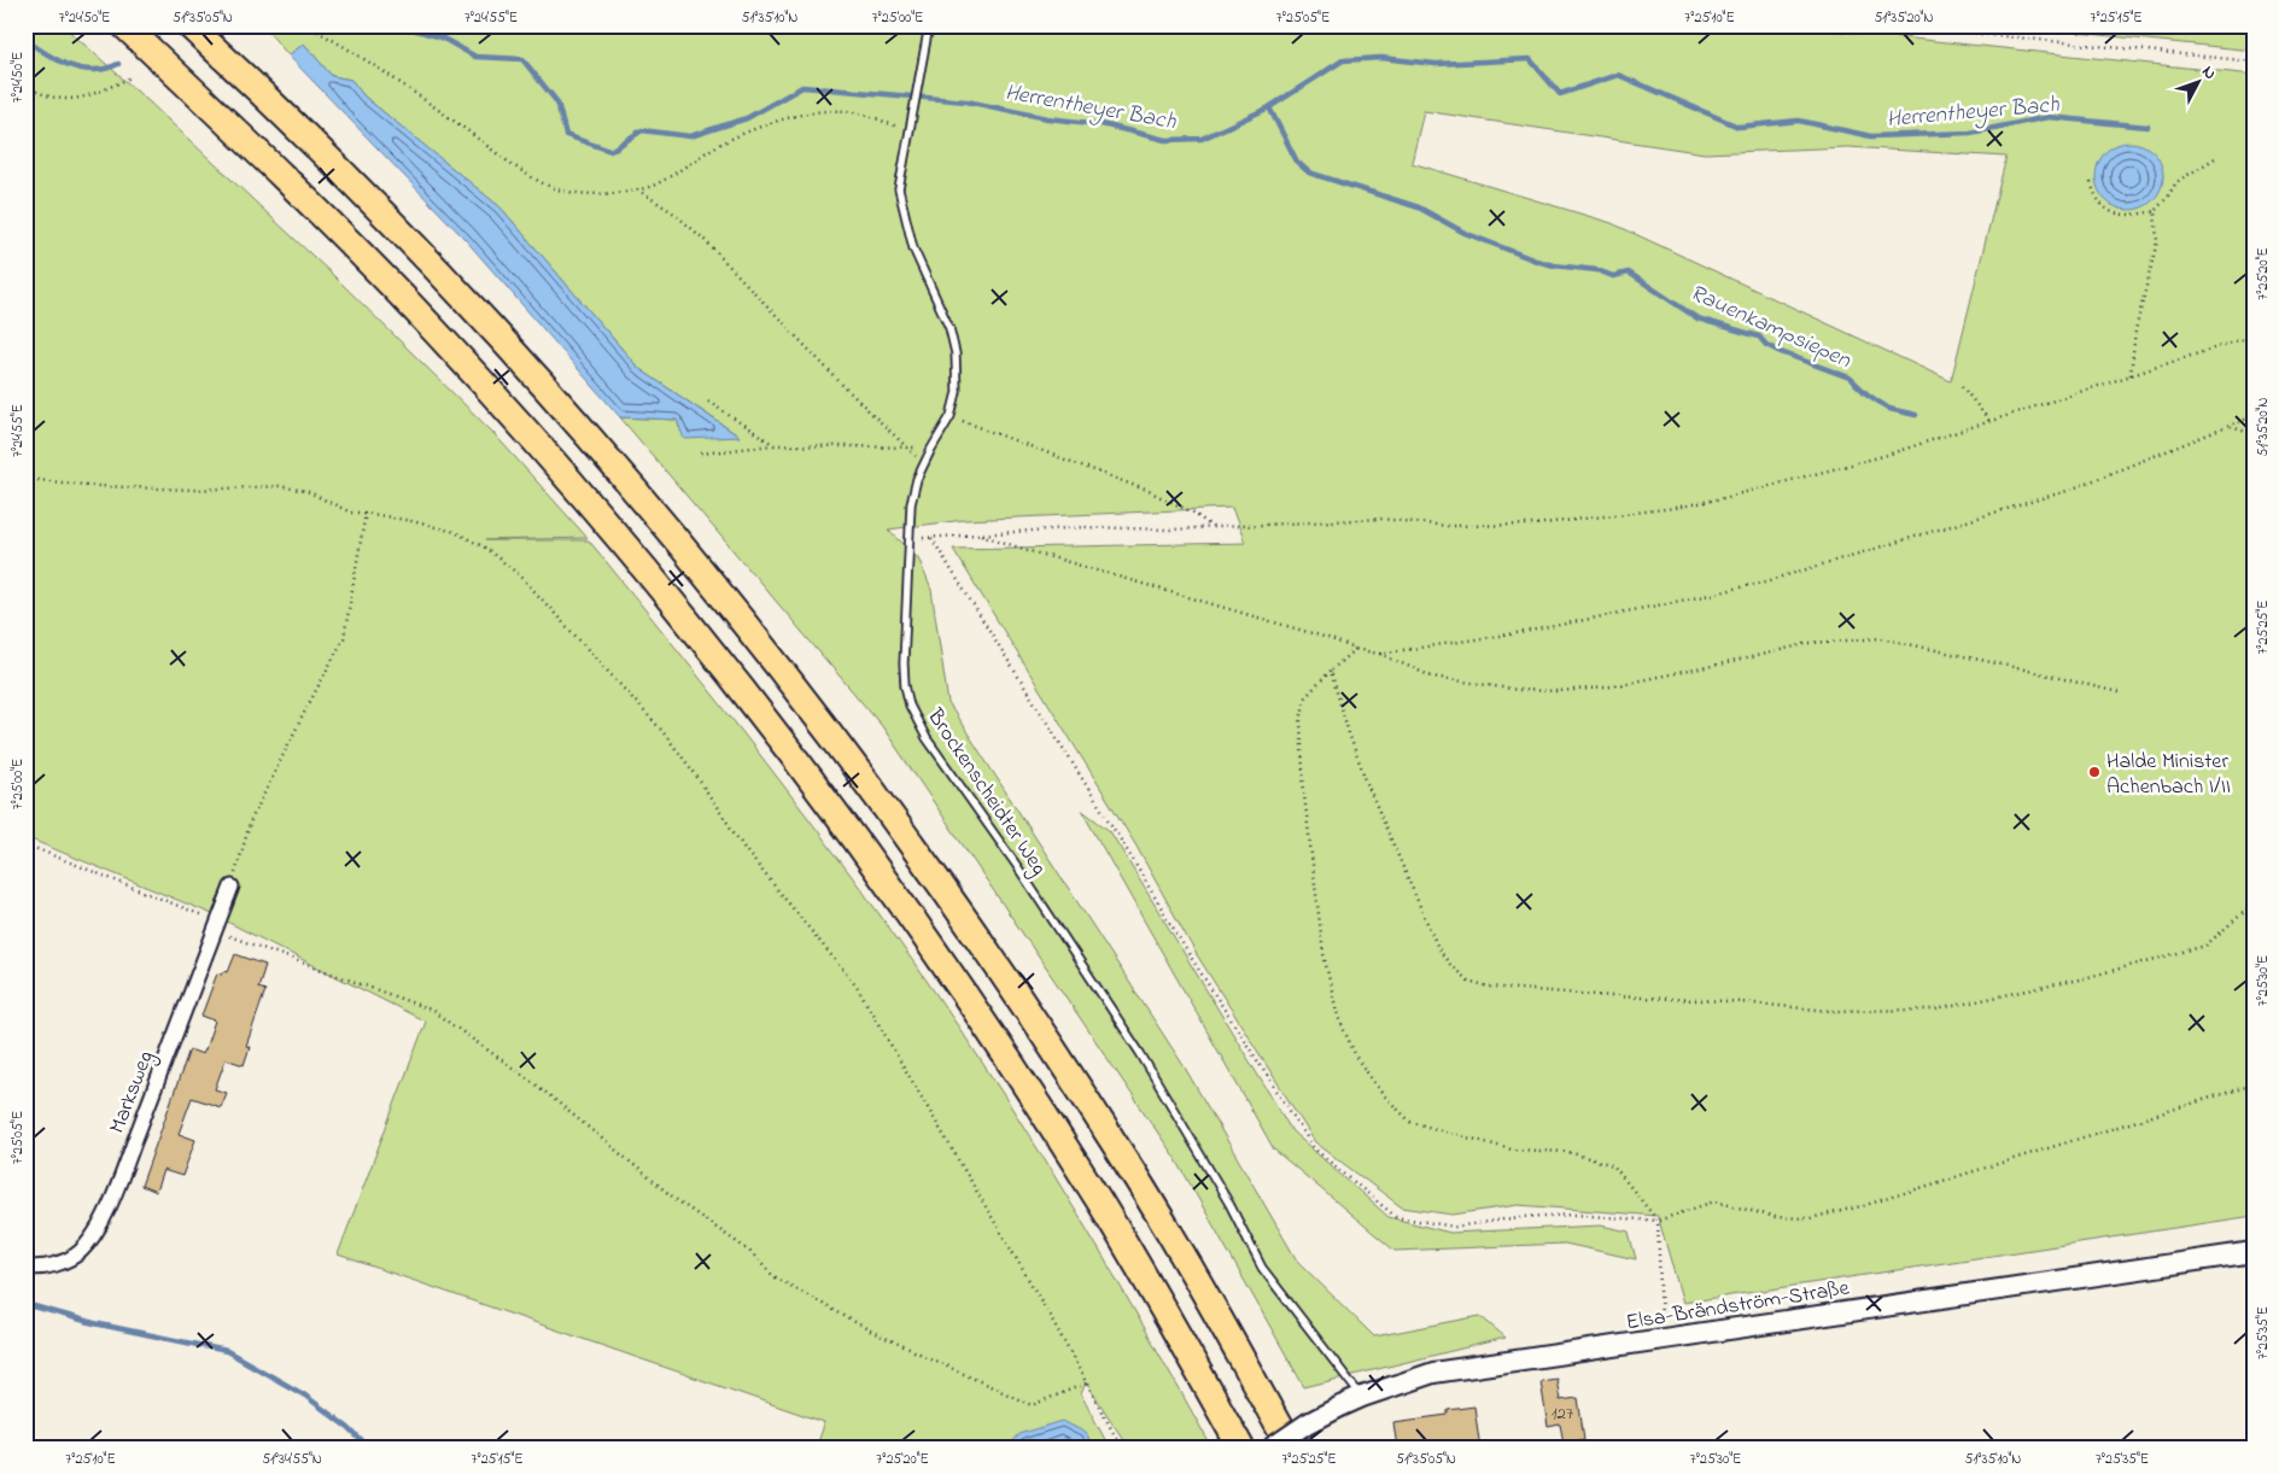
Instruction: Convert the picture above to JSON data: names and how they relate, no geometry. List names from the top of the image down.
{
  "streets": {
    "street": ["Marksweg", "Elsa-Brändström-Straße"],
    "lane": ["Brockenscheidter Weg"]
  },
  "crossings": [
    ["Brockenscheidter Weg", "Elsa-Brändström-Straße"]
  ],
  "water": ["Herrentheyer Bach", "Rauenkampsiepen"],
  "places": ["Halde Minister Achenbach I/II"],
  "house_numbers": ["127"],
  "north": "top right",
  "coordinates": [
    "7°24'50\"E",
    "51°35'05\"N",
    "7°24'55\"E",
    "51°35'10\"N",
    "7°25'00\"E",
    "7°25'05\"E",
    "7°25'10\"E",
    "51°35'20\"N",
    "7°25'15\"E",
    "7°25'20\"E",
    "7°25'25\"E",
    "7°25'30\"E",
    "7°25'35\"E",
    "51°34'55\"N"
  ]
}
